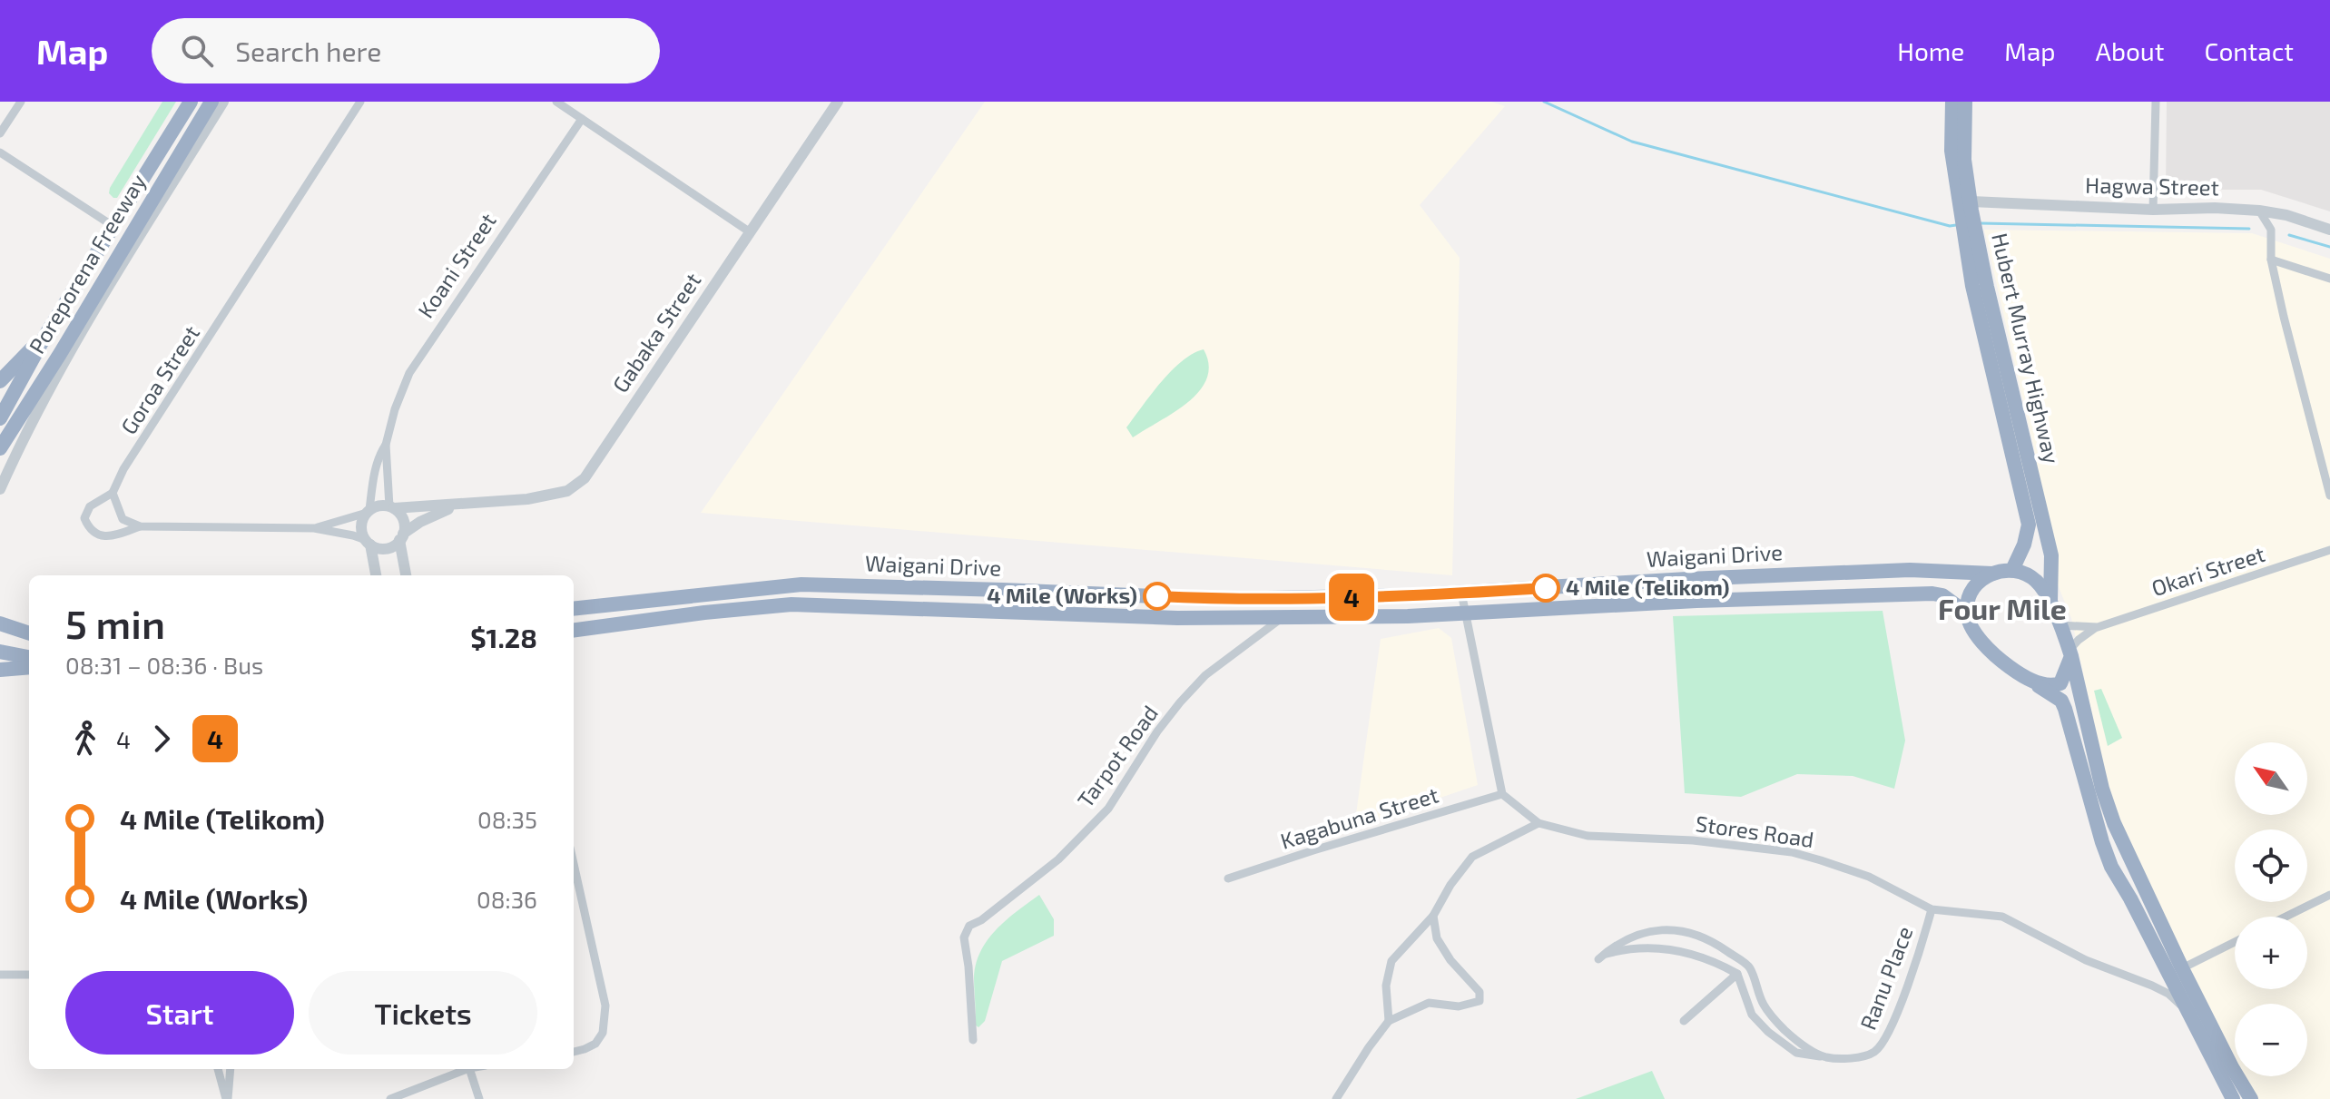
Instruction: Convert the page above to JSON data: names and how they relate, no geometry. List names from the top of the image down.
{
  "streets": {
    "highway": ["Poreporena Freeway", "Hubert Murray Highway", "Waigani Drive"],
    "street": [
      "Hagwa Street",
      "Koani Street",
      "Gabaka Street",
      "Goroa Street",
      "Okari Street",
      "Tarpot Road",
      "Kagabuna Street",
      "Stores Road",
      "Ranu Place"
    ]
  },
  "crossings": [
    ["Hagwa Street", "Hubert Murray Highway"],
    ["Koani Street", "Gabaka Street"],
    ["Hubert Murray Highway", "Waigani Drive"],
    ["Hubert Murray Highway", "Okari Street"],
    ["Waigani Drive", "Okari Street"],
    ["Waigani Drive", "Tarpot Road"],
    ["Kagabuna Street", "Stores Road"],
    ["Stores Road", "Ranu Place"]
  ],
  "districts": ["Four Mile"],
  "places": ["4 Mile (Telikom)", "4 Mile (Works)"],
  "lines": ["bus line 4"],
  "north": "top left",
  "page": {
    "header": "Map",
    "search": "Search here",
    "nav": [
      "Home",
      "Map",
      "About",
      "Contact"
    ],
    "on_map": "4",
    "heading": ["5 min", "08:31 – 08:36 · Bus", "$1.28"],
    "legs": ["4", "4"],
    "map_buttons": ["+", "−"],
    "list": [
      {
        "name": "4 Mile (Telikom)",
        "value": "08:35"
      },
      {
        "name": "4 Mile (Works)",
        "value": "08:36"
      }
    ],
    "buttons": ["Start", "Tickets"]
  }
}
